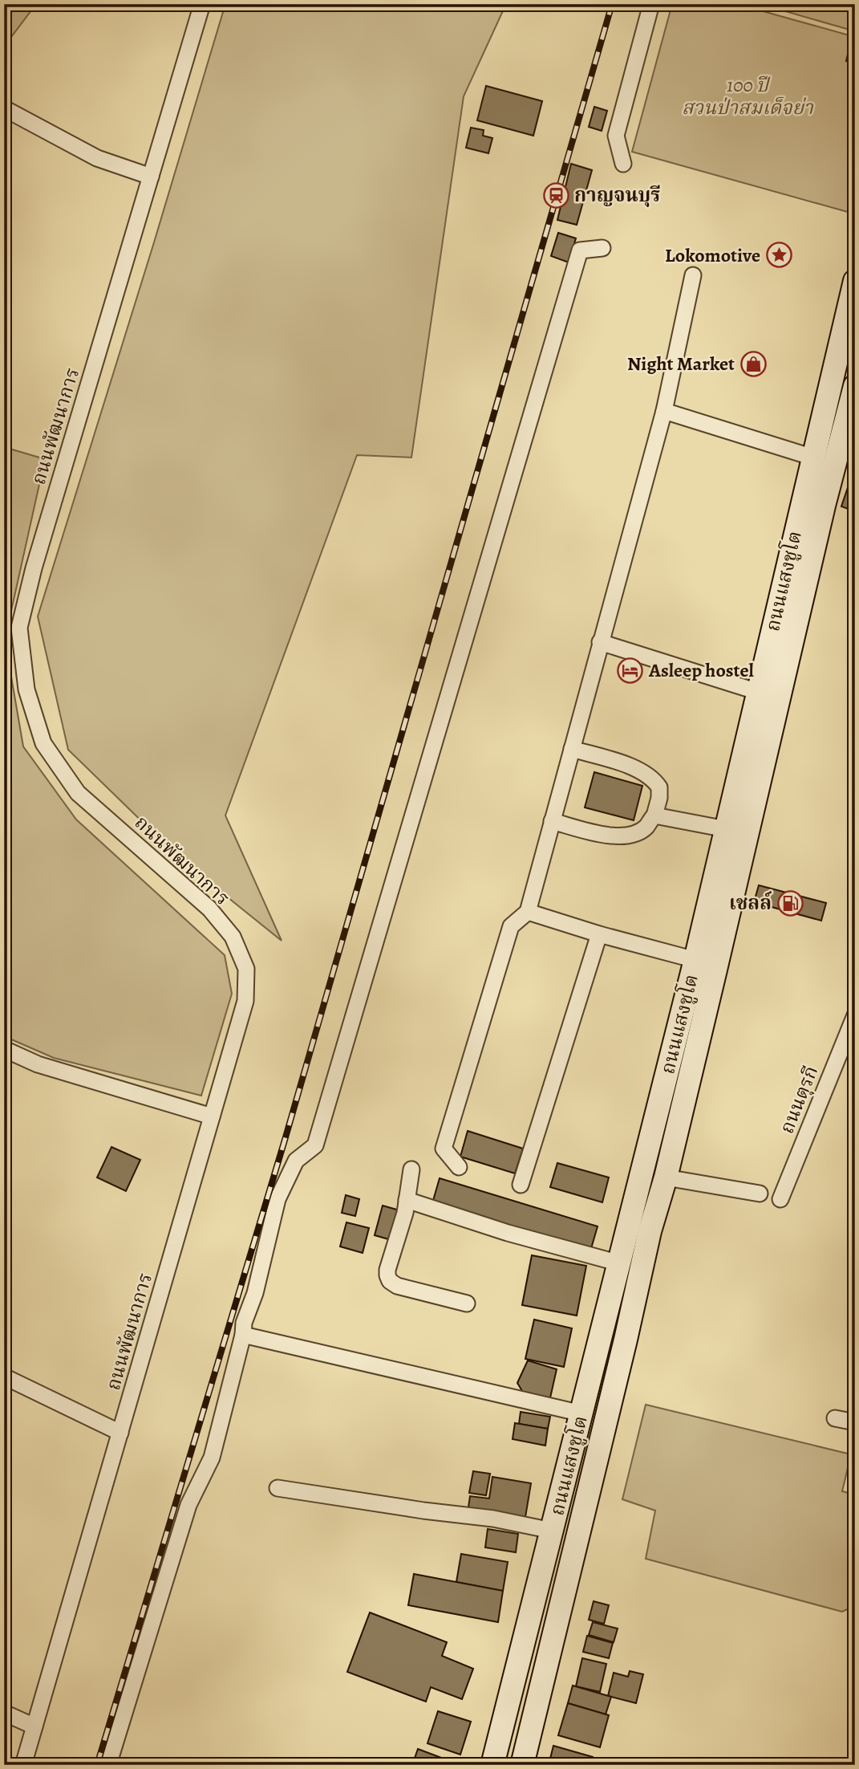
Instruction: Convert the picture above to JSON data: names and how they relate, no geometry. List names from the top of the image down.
{
  "streets": {
    "main road": ["ถนนแสงชูโต"],
    "street": ["ถนนพัฒนาการ", "ถนนตุรกี"]
  },
  "parks": ["100 ปี สวนป่าสมเด็จย่า"],
  "places": {
    "station": ["กาญจนบุรี"],
    "place": ["Lokomotive"],
    "shop": ["Night Market"],
    "hotel": ["Asleep hostel"],
    "fuel station": ["เชลล์"]
  }
}
